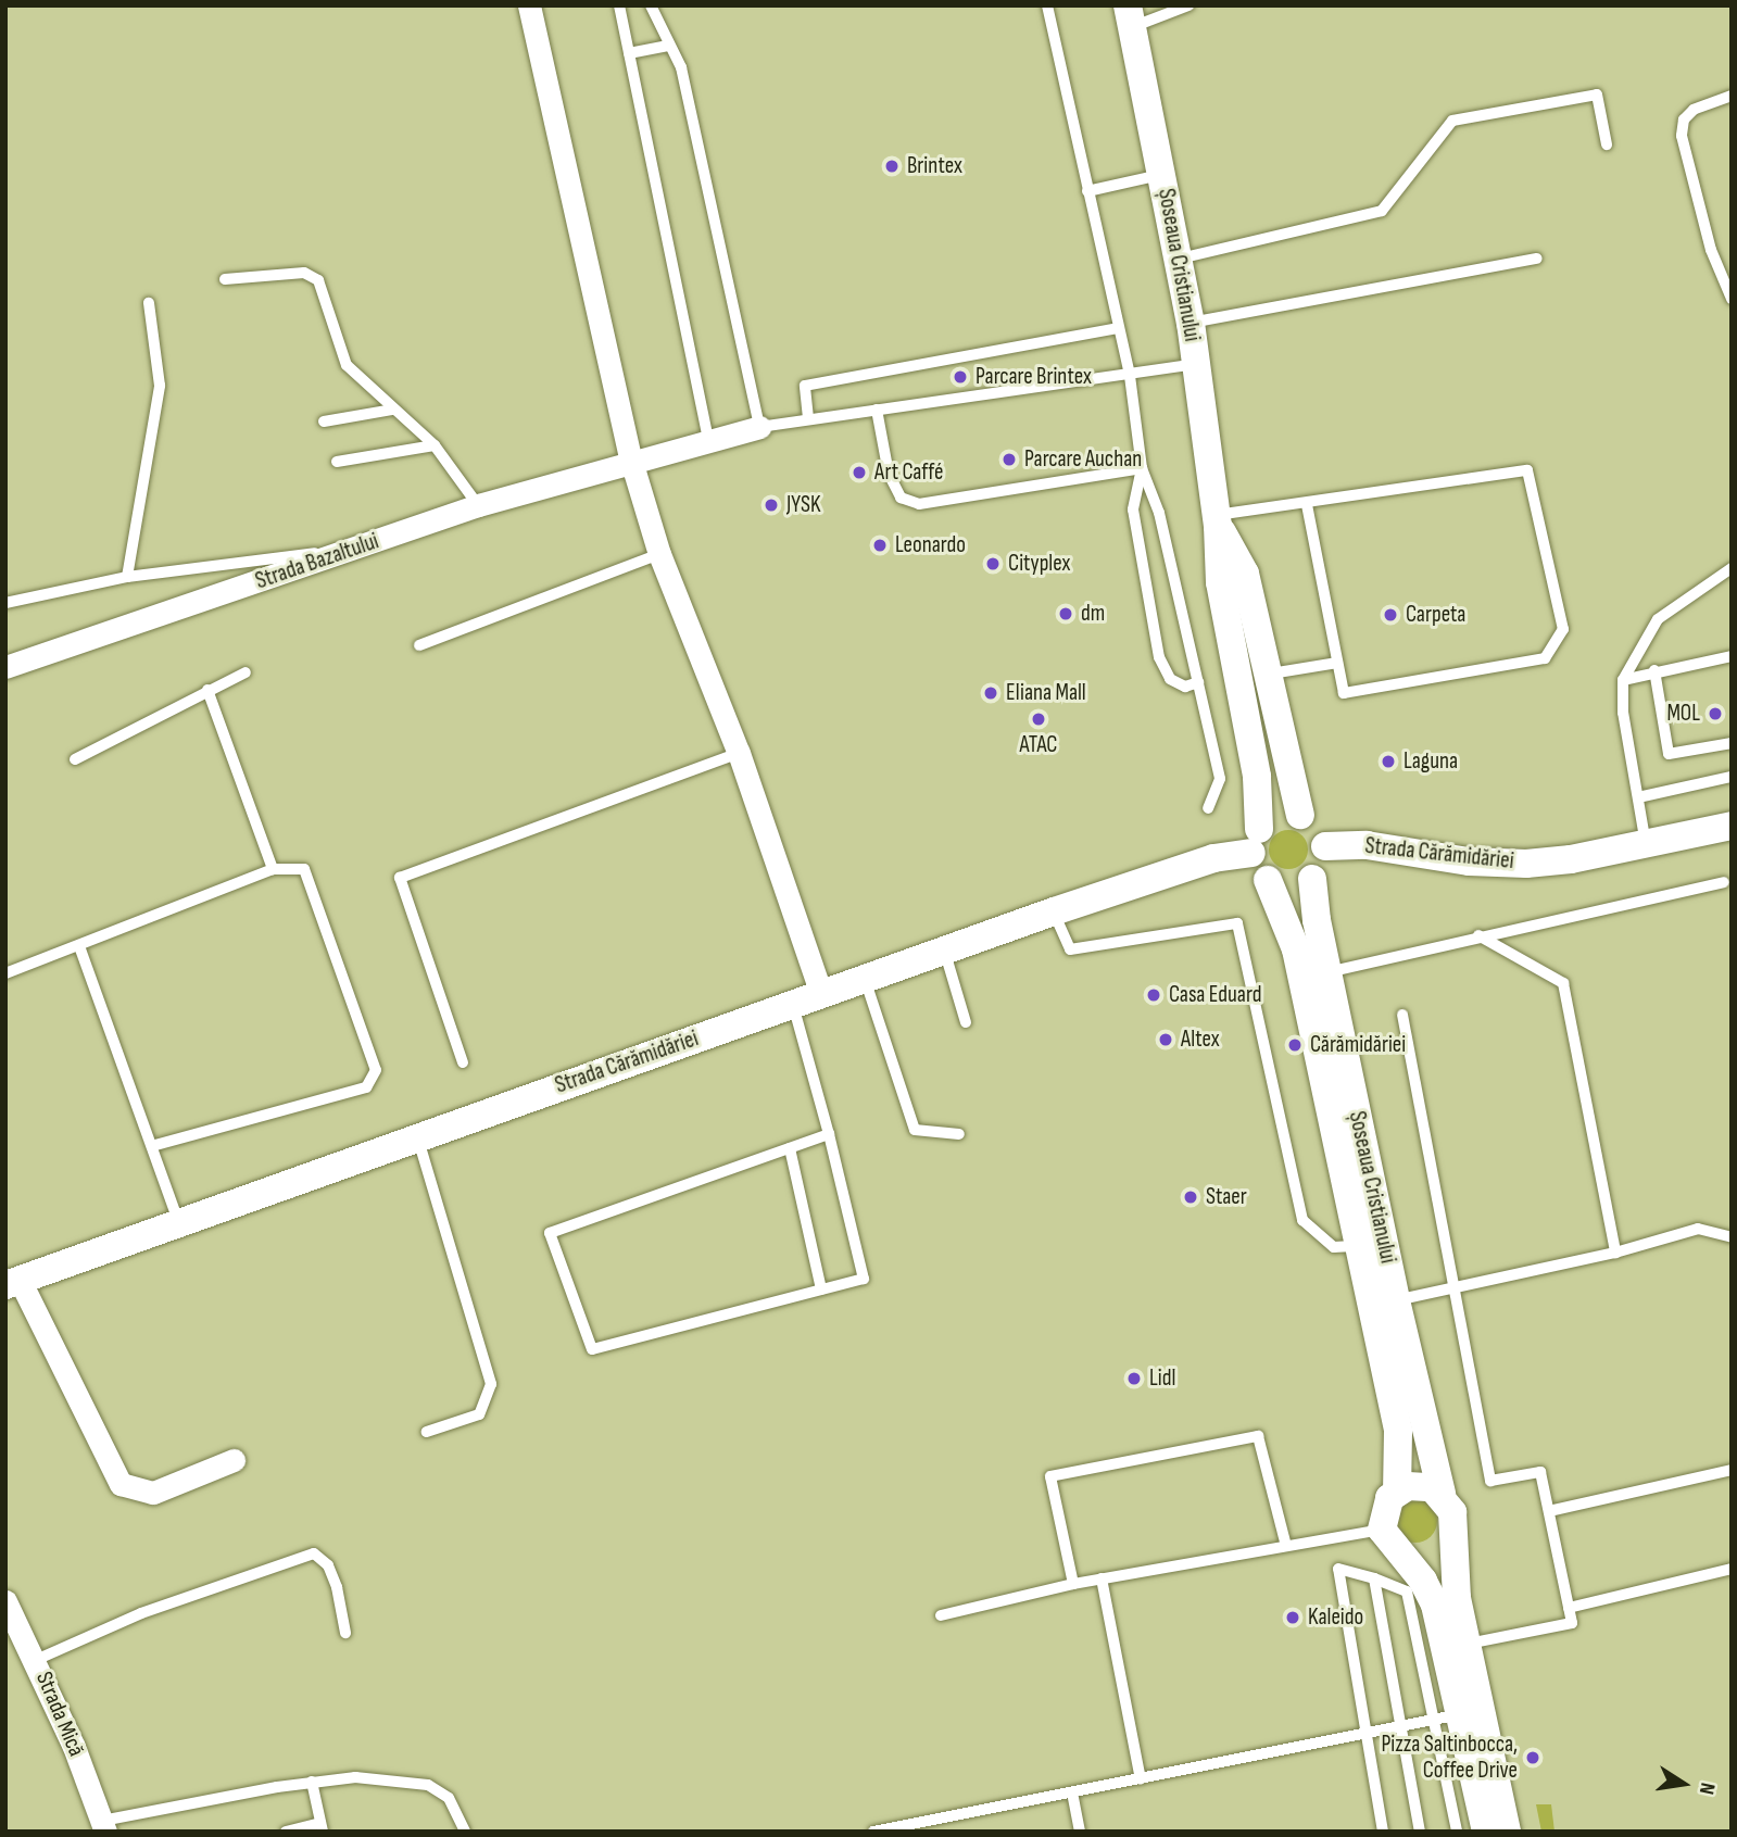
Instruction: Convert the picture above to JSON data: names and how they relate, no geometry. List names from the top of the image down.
{
  "streets": {
    "street": [
      "Șoseaua Cristianului",
      "Strada Bazaltului",
      "Strada Cărămidăriei",
      "Strada Mică"
    ]
  },
  "crossings": [
    ["Șoseaua Cristianului", "Strada Cărămidăriei"]
  ],
  "places": [
    "Brintex",
    "Parcare Brintex",
    "Parcare Auchan",
    "Art Caffé",
    "JYSK",
    "Leonardo",
    "Cityplex",
    "dm",
    "Carpeta",
    "Eliana Mall",
    "MOL",
    "ATAC",
    "Laguna",
    "Casa Eduard",
    "Altex",
    "Cărămidăriei",
    "Staer",
    "Lidl",
    "Kaleido",
    "Pizza Saltinbocca, Coffee Drive"
  ],
  "north": "right"
}
